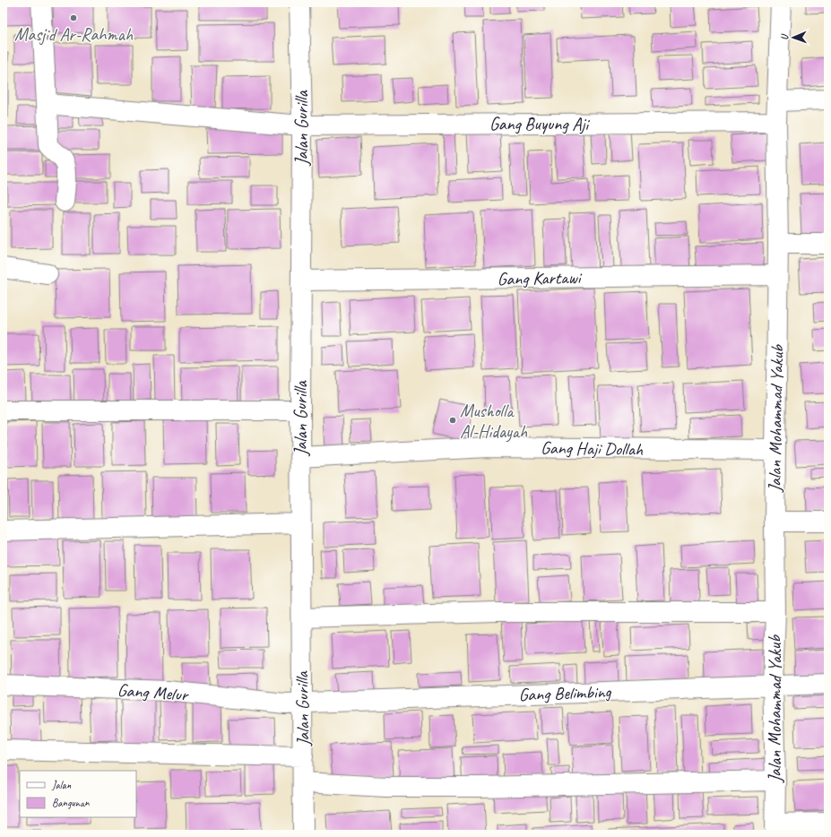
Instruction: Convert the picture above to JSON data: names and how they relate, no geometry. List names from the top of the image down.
{
  "streets": {
    "street": [
      "Gang Buyung Aji",
      "Jalan Gurilla",
      "Gang Kartawi",
      "Jalan Mohammad Yakub",
      "Gang Haji Dollah",
      "Gang Melur",
      "Gang Belimbing"
    ]
  },
  "crossings": [
    ["Gang Buyung Aji", "Jalan Gurilla"],
    ["Gang Buyung Aji", "Jalan Mohammad Yakub"],
    ["Jalan Gurilla", "Gang Kartawi"],
    ["Jalan Gurilla", "Gang Haji Dollah"],
    ["Jalan Gurilla", "Gang Melur"],
    ["Jalan Gurilla", "Gang Belimbing"],
    ["Gang Kartawi", "Jalan Mohammad Yakub"],
    ["Jalan Mohammad Yakub", "Gang Haji Dollah"],
    ["Jalan Mohammad Yakub", "Gang Belimbing"],
    ["Gang Melur", "Gang Belimbing"]
  ],
  "places": ["Masjid Ar-Rahmah", "Musholla Al-Hidayah"],
  "legend": ["Jalan", "Bangunan"],
  "north": "left"
}
